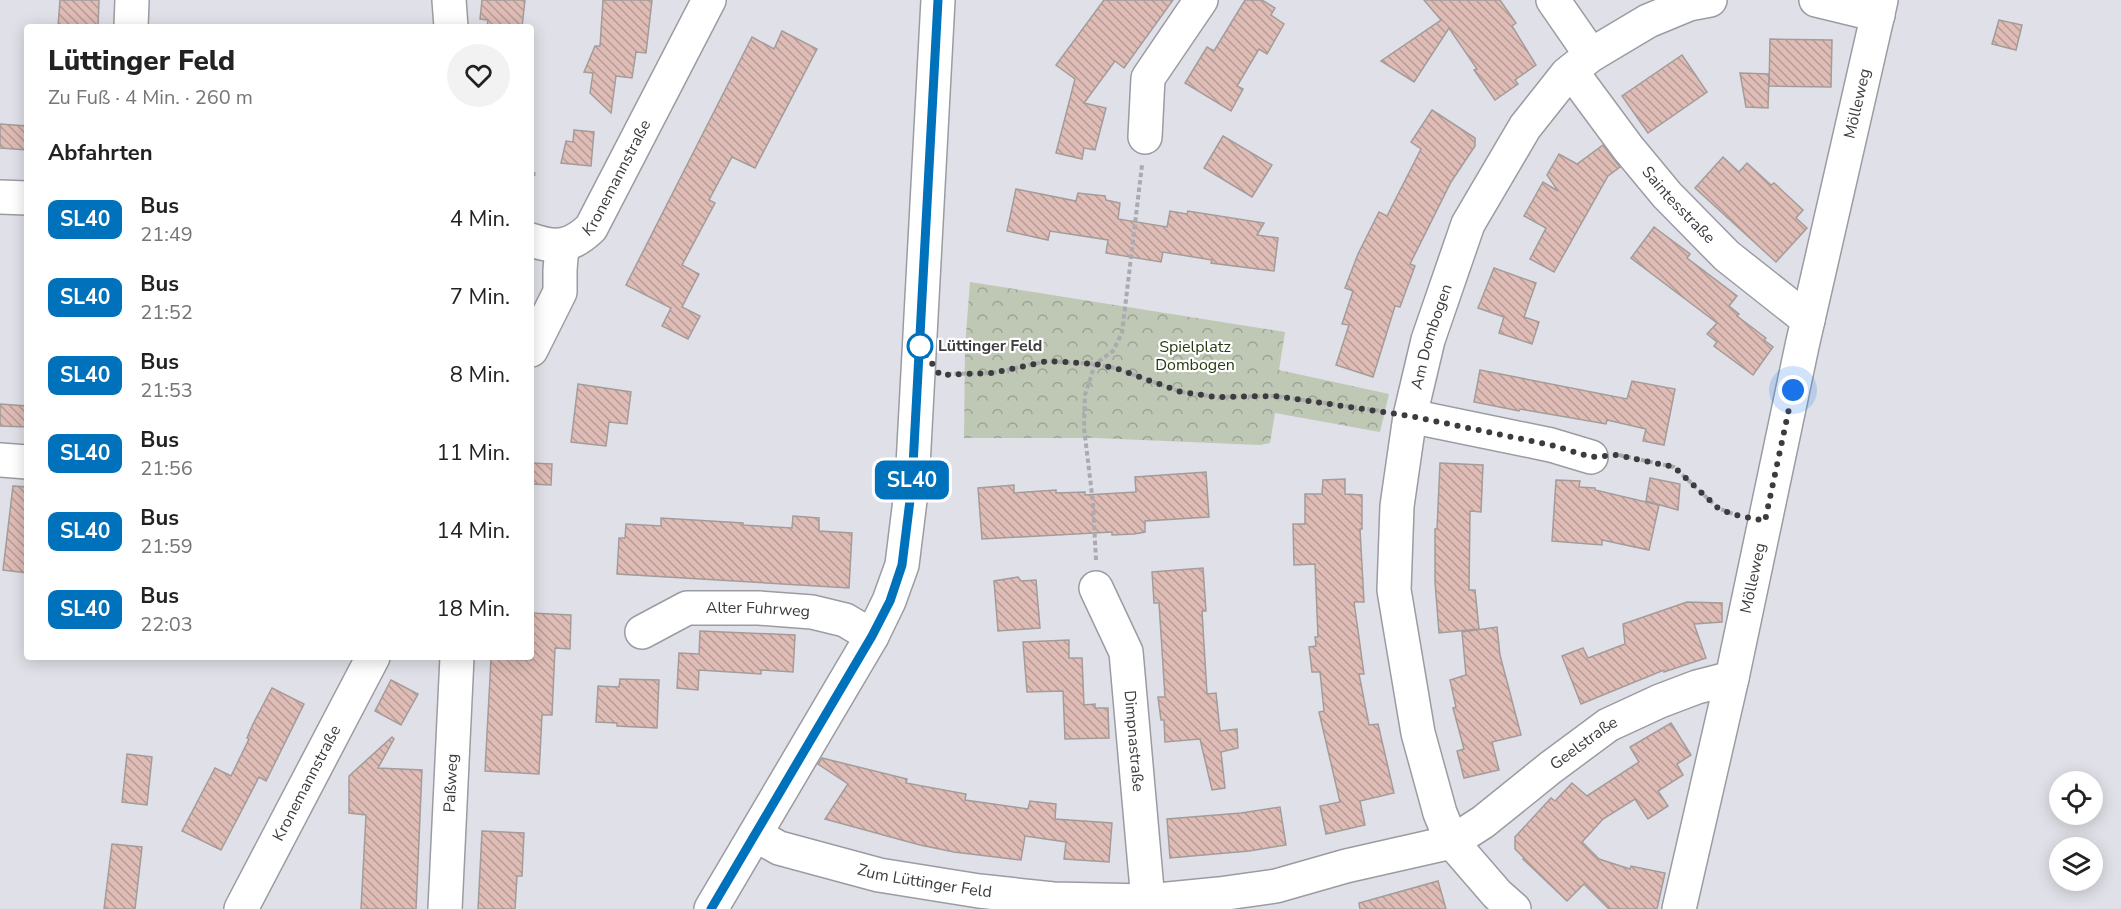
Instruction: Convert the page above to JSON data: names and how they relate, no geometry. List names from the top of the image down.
{
  "streets": {
    "street": [
      "Mölleweg",
      "Kronemannstraße",
      "Saintesstraße",
      "Am Dombogen",
      "Alter Fuhrweg",
      "Dimpnastraße",
      "Geelstraße",
      "Paßweg",
      "Zum Lüttinger Feld"
    ]
  },
  "crossings": [
    ["Mölleweg", "Saintesstraße"],
    ["Mölleweg", "Geelstraße"],
    ["Saintesstraße", "Am Dombogen"],
    ["Am Dombogen", "Geelstraße"],
    ["Am Dombogen", "Zum Lüttinger Feld"],
    ["Dimpnastraße", "Zum Lüttinger Feld"],
    ["Geelstraße", "Zum Lüttinger Feld"]
  ],
  "parks": ["Spielplatz Dombogen"],
  "places": ["Lüttinger Feld"],
  "lines": ["bus line SL40"],
  "page": {
    "on_map": "SL40",
    "heading": [
      ["Lüttinger Feld", "Zu Fuß · 4 Min. · 260 m"],
      "Abfahrten"
    ],
    "list": [
      {
        "mark": "SL40",
        "name": "Bus",
        "note": "21:49",
        "value": "4 Min."
      },
      {
        "mark": "SL40",
        "name": "Bus",
        "note": "21:52",
        "value": "7 Min."
      },
      {
        "mark": "SL40",
        "name": "Bus",
        "note": "21:53",
        "value": "8 Min."
      },
      {
        "mark": "SL40",
        "name": "Bus",
        "note": "21:56",
        "value": "11 Min."
      },
      {
        "mark": "SL40",
        "name": "Bus",
        "note": "21:59",
        "value": "14 Min."
      },
      {
        "mark": "SL40",
        "name": "Bus",
        "note": "22:03",
        "value": "18 Min."
      }
    ]
  }
}
